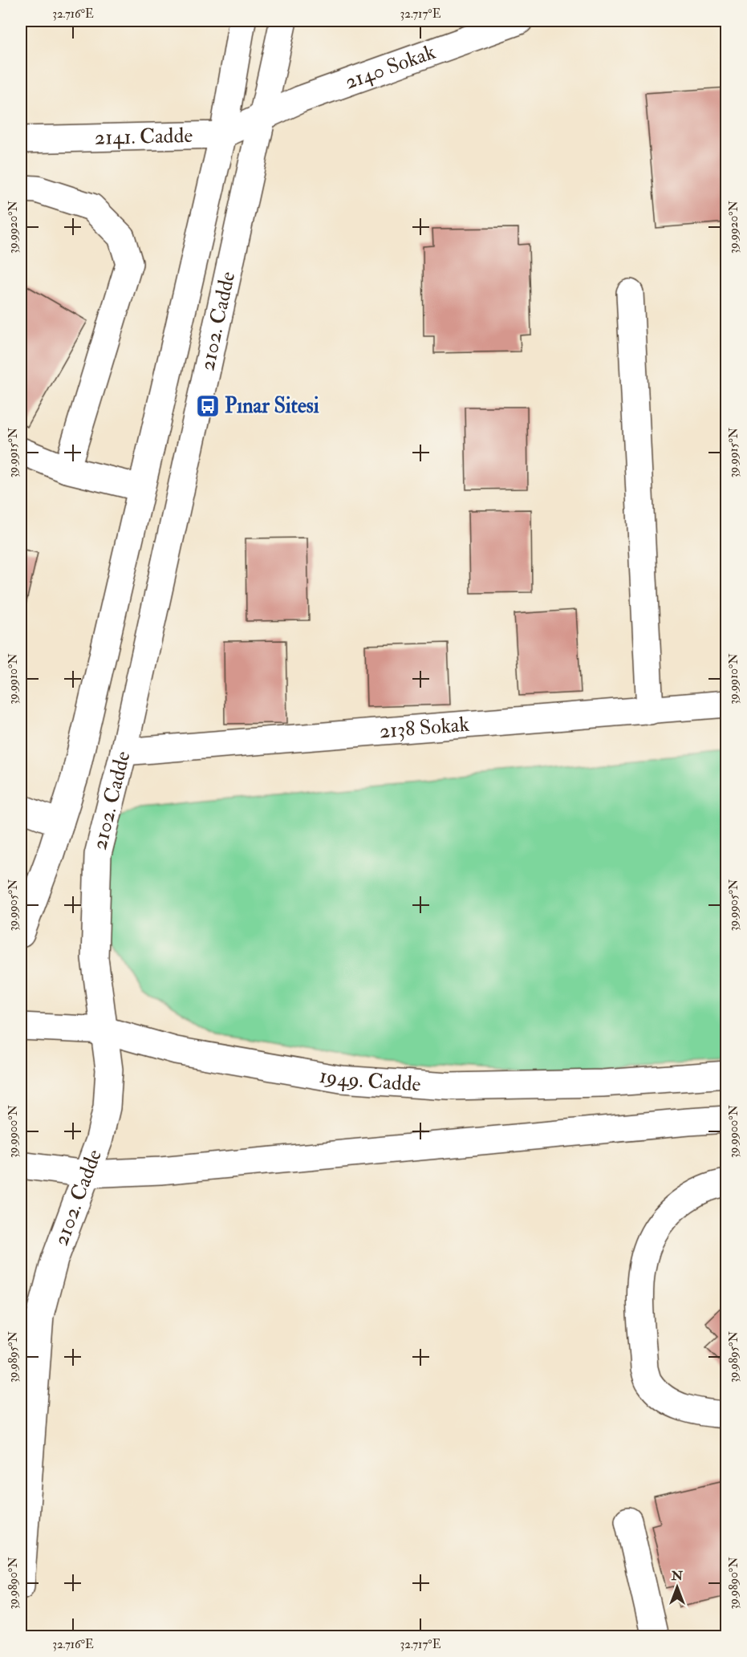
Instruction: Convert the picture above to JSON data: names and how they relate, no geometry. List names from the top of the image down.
{
  "streets": {
    "street": [
      "2140 Sokak",
      "2141. Cadde",
      "2102. Cadde",
      "2138 Sokak",
      "1949. Cadde"
    ]
  },
  "crossings": [
    ["2140 Sokak", "2141. Cadde"],
    ["2140 Sokak", "2102. Cadde"],
    ["2141. Cadde", "2102. Cadde"],
    ["2102. Cadde", "2138 Sokak"],
    ["2102. Cadde", "1949. Cadde"]
  ],
  "places": {
    "bus stop": ["Pınar Sitesi"]
  },
  "north": "top",
  "coordinates": [
    "32.716°E",
    "32.717°E",
    "39.9920°N",
    "39.9915°N",
    "39.9910°N",
    "39.9905°N",
    "39.9900°N",
    "39.9895°N",
    "39.9890°N"
  ]
}
